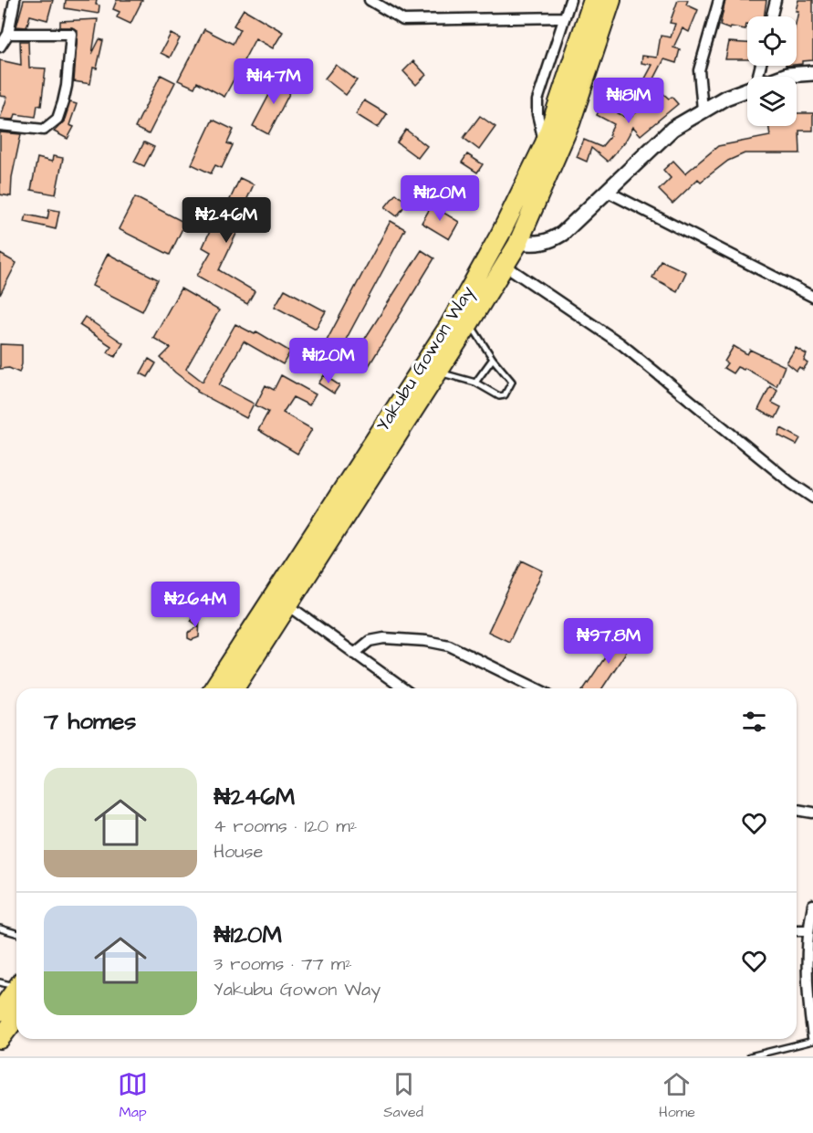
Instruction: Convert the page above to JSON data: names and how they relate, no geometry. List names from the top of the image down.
{
  "streets": {
    "highway": ["Yakubu Gowon Way"]
  },
  "page": {
    "price": [
      "₦147M",
      "₦181M",
      "₦120M",
      "₦246M",
      "₦120M",
      "₦264M",
      "₦97.8M"
    ],
    "heading": "7 homes",
    "list": [
      {
        "name": "₦246M",
        "note": "4 rooms · 120 m² · House"
      },
      {
        "name": "₦120M",
        "note": "3 rooms · 77 m² · Yakubu Gowon Way"
      }
    ],
    "tabs": ["Map", "Saved", "Home"]
  }
}
